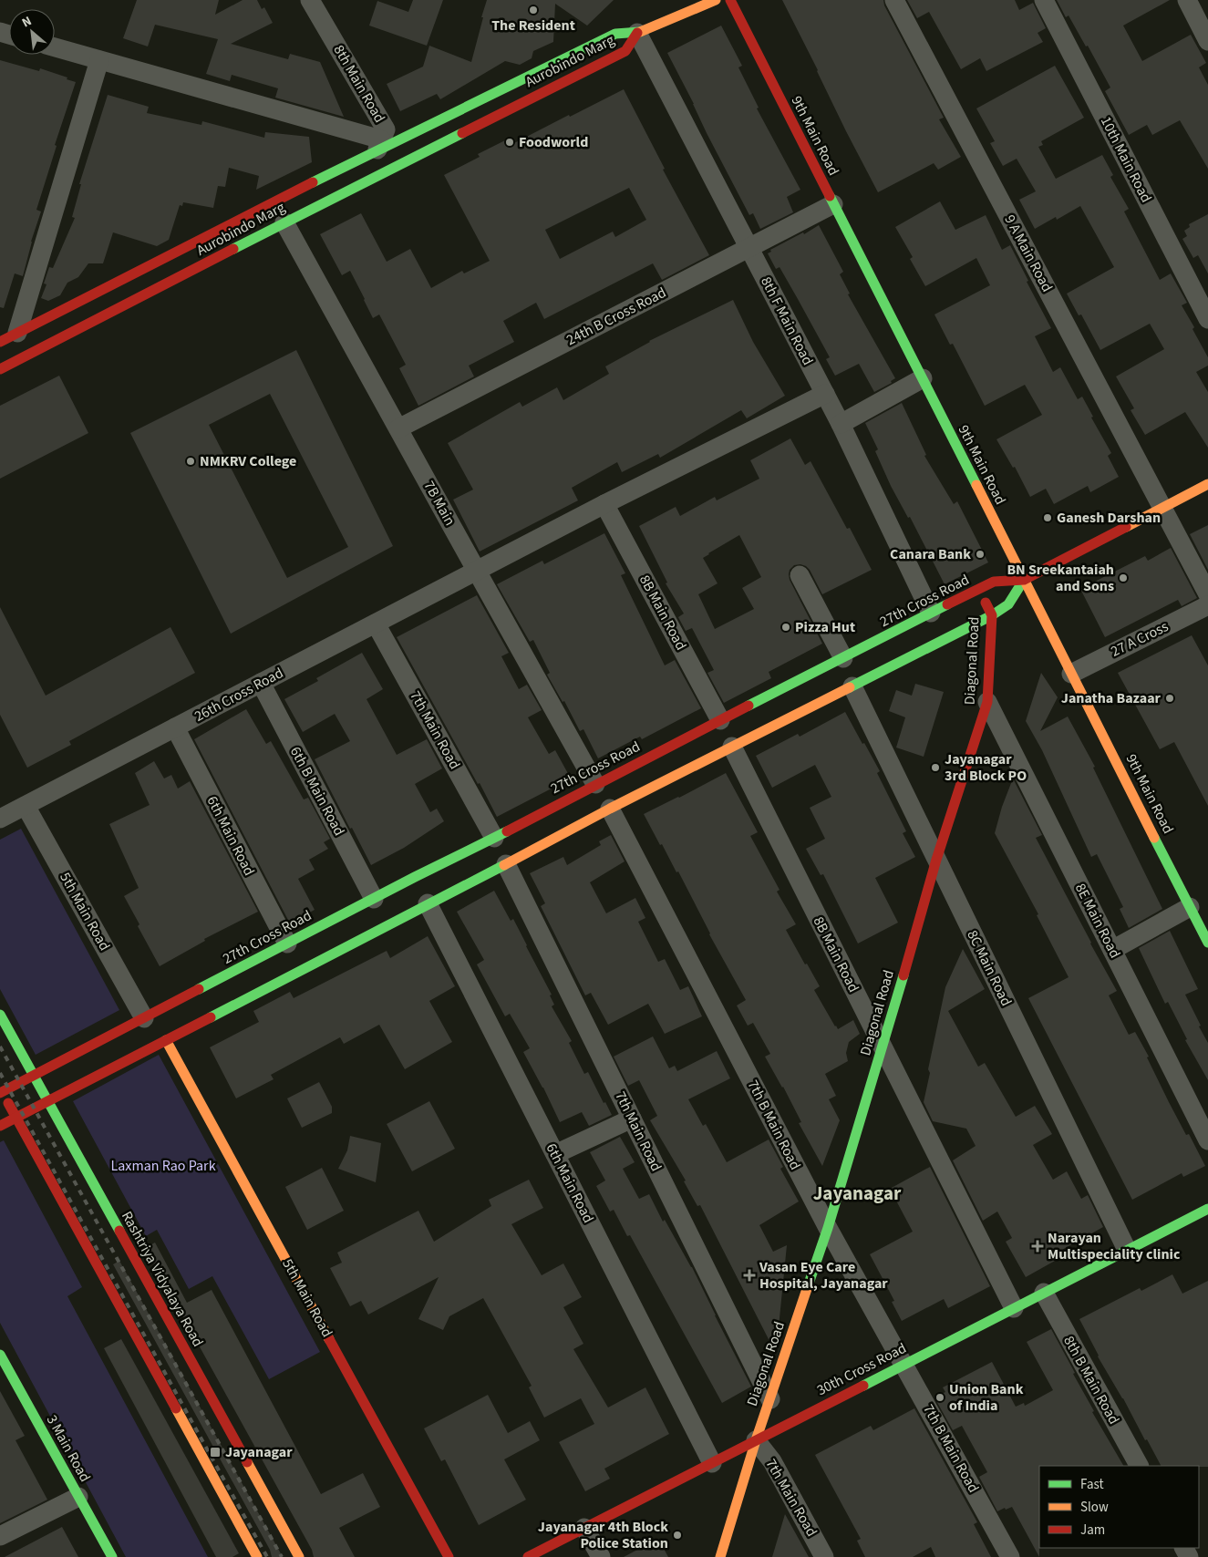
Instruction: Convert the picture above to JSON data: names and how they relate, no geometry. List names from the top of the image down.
{
  "streets": {
    "street": [
      "Aurobindo Marg",
      "8th Main Road",
      "9th Main Road",
      "10th Main Road",
      "9 A Main Road",
      "24th B Cross Road",
      "8th F Main Road",
      "7B Main",
      "27th Cross Road",
      "8B Main Road",
      "27 A Cross",
      "Diagonal Road",
      "26th Cross Road",
      "7th Main Road",
      "6th B Main Road",
      "6th Main Road",
      "5th Main Road",
      "8E Main Road",
      "8C Main Road",
      "7th B Main Road",
      "Rashtriya Vidyalaya Road",
      "30th Cross Road",
      "8th B Main Road",
      "3 Main Road"
    ]
  },
  "crossings": [
    ["Aurobindo Marg", "8th Main Road"],
    ["Aurobindo Marg", "8th F Main Road"],
    ["Aurobindo Marg", "7B Main"],
    ["9th Main Road", "24th B Cross Road"],
    ["9th Main Road", "27th Cross Road"],
    ["9th Main Road", "27 A Cross"],
    ["9 A Main Road", "27th Cross Road"],
    ["24th B Cross Road", "8th F Main Road"],
    ["24th B Cross Road", "7B Main"],
    ["8th F Main Road", "27th Cross Road"],
    ["8th F Main Road", "26th Cross Road"],
    ["7B Main", "27th Cross Road"],
    ["7B Main", "26th Cross Road"],
    ["27th Cross Road", "8B Main Road"],
    ["27th Cross Road", "Diagonal Road"],
    ["27th Cross Road", "7th Main Road"],
    ["27th Cross Road", "6th B Main Road"],
    ["27th Cross Road", "6th Main Road"],
    ["27th Cross Road", "5th Main Road"],
    ["27th Cross Road", "Rashtriya Vidyalaya Road"],
    ["8B Main Road", "Diagonal Road"],
    ["8B Main Road", "26th Cross Road"],
    ["8B Main Road", "30th Cross Road"],
    ["Diagonal Road", "7th Main Road"],
    ["Diagonal Road", "8E Main Road"],
    ["Diagonal Road", "8C Main Road"],
    ["Diagonal Road", "7th B Main Road"],
    ["Diagonal Road", "30th Cross Road"],
    ["26th Cross Road", "7th Main Road"],
    ["26th Cross Road", "6th B Main Road"],
    ["26th Cross Road", "6th Main Road"],
    ["26th Cross Road", "5th Main Road"],
    ["7th Main Road", "30th Cross Road"],
    ["6th Main Road", "30th Cross Road"],
    ["8C Main Road", "30th Cross Road"],
    ["7th B Main Road", "30th Cross Road"],
    ["30th Cross Road", "8th B Main Road"]
  ],
  "districts": ["Jayanagar"],
  "parks": ["Laxman Rao Park"],
  "places": {
    "other": [
      "The Resident",
      "Foodworld",
      "NMKRV College",
      "Ganesh Darshan",
      "Canara Bank",
      "BN Sreekantaiah and Sons",
      "Pizza Hut",
      "Janatha Bazaar",
      "Jayanagar 3rd Block PO",
      "Union Bank of India",
      "Jayanagar 4th Block Police Station"
    ],
    "health": ["Narayan Multispeciality clinic", "Vasan Eye Care Hospital, Jayanagar"],
    "transit": ["Jayanagar"]
  },
  "legend": ["Fast", "Slow", "Jam"],
  "north": "top left"
}
